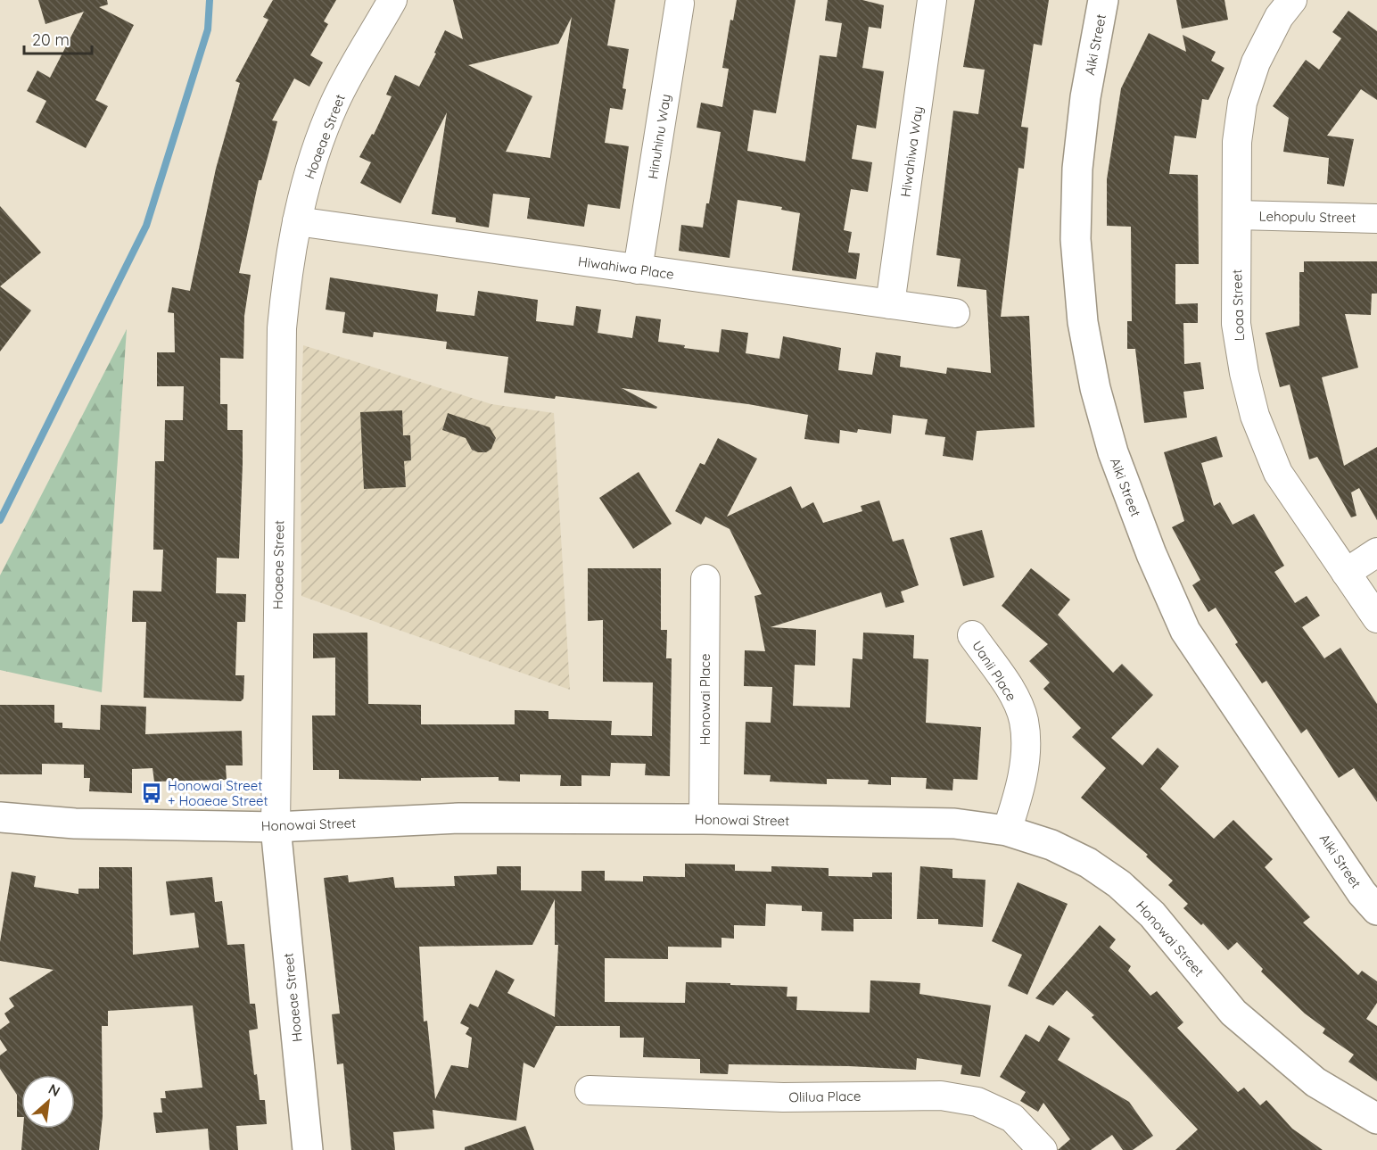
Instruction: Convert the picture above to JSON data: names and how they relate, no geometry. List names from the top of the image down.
{
  "streets": {
    "street": [
      "Aiki Street",
      "Hoaeae Street",
      "Hinuhinu Way",
      "Hiwahiwa Way",
      "Lehopulu Street",
      "Hiwahiwa Place",
      "Loaa Street",
      "Uanii Place",
      "Honowai Place",
      "Honowai Street",
      "Olilua Place"
    ]
  },
  "crossings": [
    ["Hoaeae Street", "Hiwahiwa Place"],
    ["Hoaeae Street", "Honowai Street"],
    ["Hinuhinu Way", "Hiwahiwa Place"],
    ["Hiwahiwa Way", "Hiwahiwa Place"],
    ["Lehopulu Street", "Loaa Street"],
    ["Uanii Place", "Honowai Street"],
    ["Honowai Place", "Honowai Street"]
  ],
  "places": {
    "bus stop": ["Honowai Street + Hoaeae Street"]
  },
  "scale_bar": "20 m",
  "north": "top right"
}
